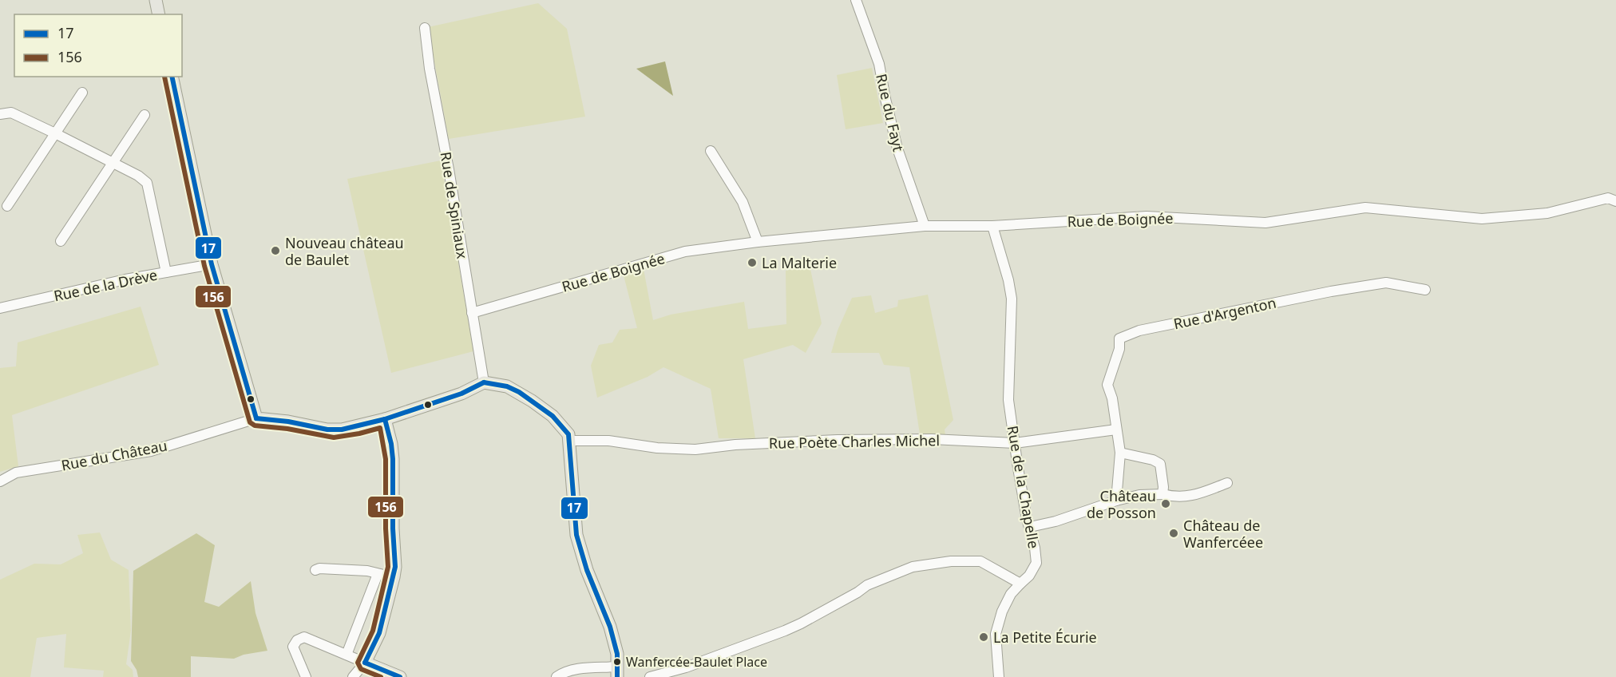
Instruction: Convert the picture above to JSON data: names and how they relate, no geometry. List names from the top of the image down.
{
  "streets": {
    "street": [
      "Rue du Fayt",
      "Rue de Spiniaux",
      "Rue de Boignée",
      "Rue de la Drève",
      "Rue d'Argenton",
      "Rue Poète Charles Michel",
      "Rue du Château",
      "Rue de la Chapelle"
    ]
  },
  "crossings": [
    ["Rue du Fayt", "Rue de Boignée"],
    ["Rue de Spiniaux", "Rue de Boignée"],
    ["Rue de Boignée", "Rue de la Chapelle"],
    ["Rue d'Argenton", "Rue Poète Charles Michel"],
    ["Rue Poète Charles Michel", "Rue de la Chapelle"]
  ],
  "places": [
    "Nouveau château de Baulet",
    "La Malterie",
    "Château de Posson",
    "Château de Wanfercéee",
    "La Petite Écurie",
    "Wanfercée-Baulet Place"
  ],
  "lines": ["transit line 17", "transit line 156"],
  "legend": ["17", "156"]
}
